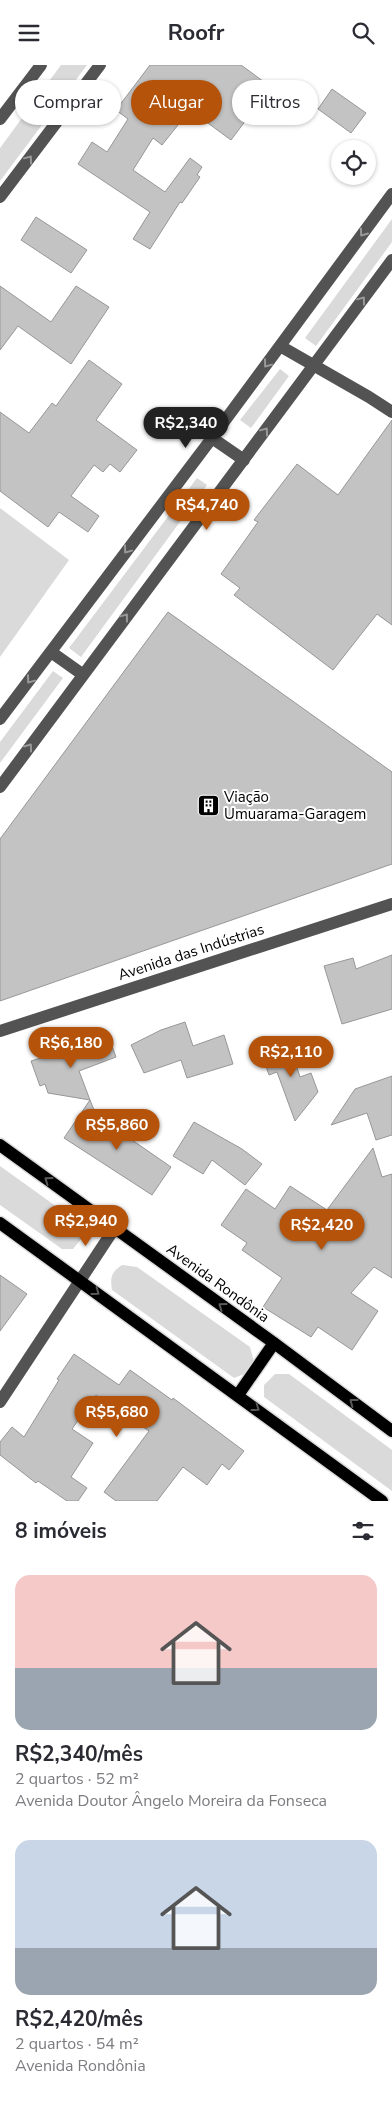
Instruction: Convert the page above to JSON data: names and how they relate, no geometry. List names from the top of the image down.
{
  "streets": {
    "main road": ["Avenida Rondônia"],
    "street": ["Avenida das Indústrias"]
  },
  "places": {
    "building": ["Viação Umuarama-Garagem"]
  },
  "page": {
    "header": "Roofr",
    "chip": ["Comprar", "Alugar", "Filtros"],
    "price": [
      "R$2,340",
      "R$4,740",
      "R$6,180",
      "R$2,110",
      "R$5,860",
      "R$2,940",
      "R$2,420",
      "R$5,680"
    ],
    "heading": "8 imóveis",
    "list": [
      {
        "name": "R$2,340/mês",
        "note": "2 quartos · 52 m² · Avenida Doutor Ângelo Moreira da Fonseca"
      },
      {
        "name": "R$2,420/mês",
        "note": "2 quartos · 54 m² · Avenida Rondônia"
      }
    ]
  }
}
